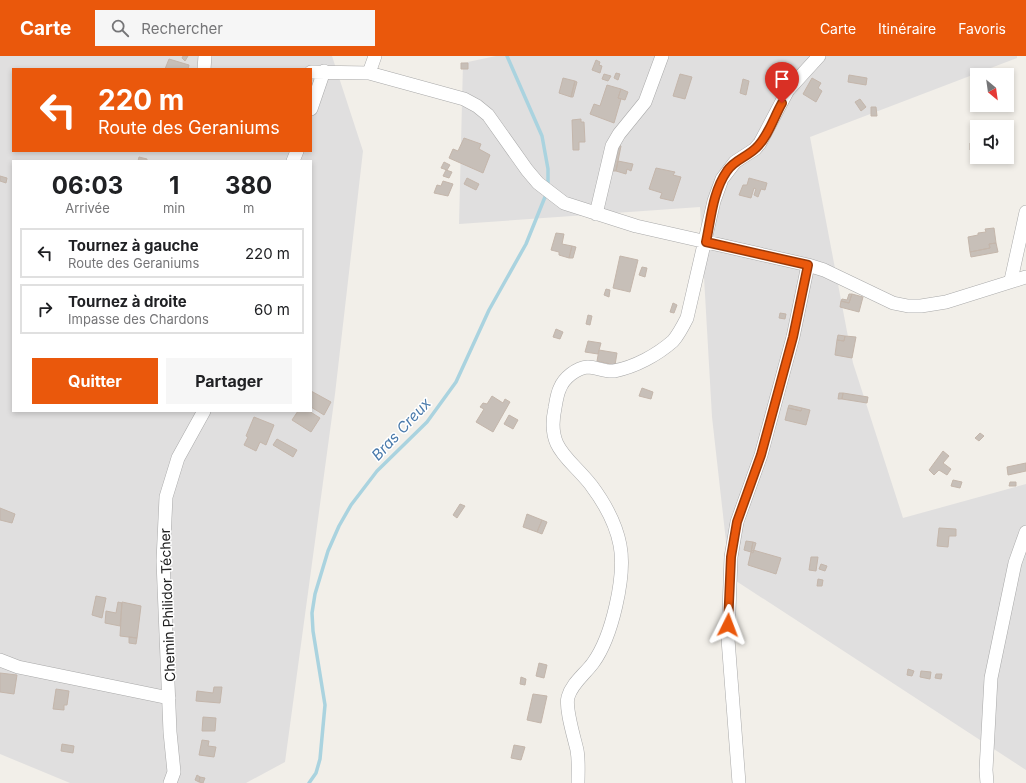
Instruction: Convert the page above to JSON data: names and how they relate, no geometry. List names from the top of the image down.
{
  "streets": {
    "street": ["Chemin Philidor Técher"]
  },
  "water": ["Bras Creux"],
  "north": "bottom right",
  "page": {
    "header": "Carte",
    "search": "Rechercher",
    "nav": ["Carte", "Itinéraire", "Favoris"],
    "turn": ["220 m", "Route des Geraniums"],
    "eta": [
      "06:03",
      "Arrivée",
      "1",
      "min",
      "380",
      "m"
    ],
    "list": [
      {
        "name": "Tournez à gauche",
        "note": "Route des Geraniums",
        "value": "220 m"
      },
      {
        "name": "Tournez à droite",
        "note": "Impasse des Chardons",
        "value": "60 m"
      }
    ],
    "buttons": ["Quitter", "Partager"]
  }
}
